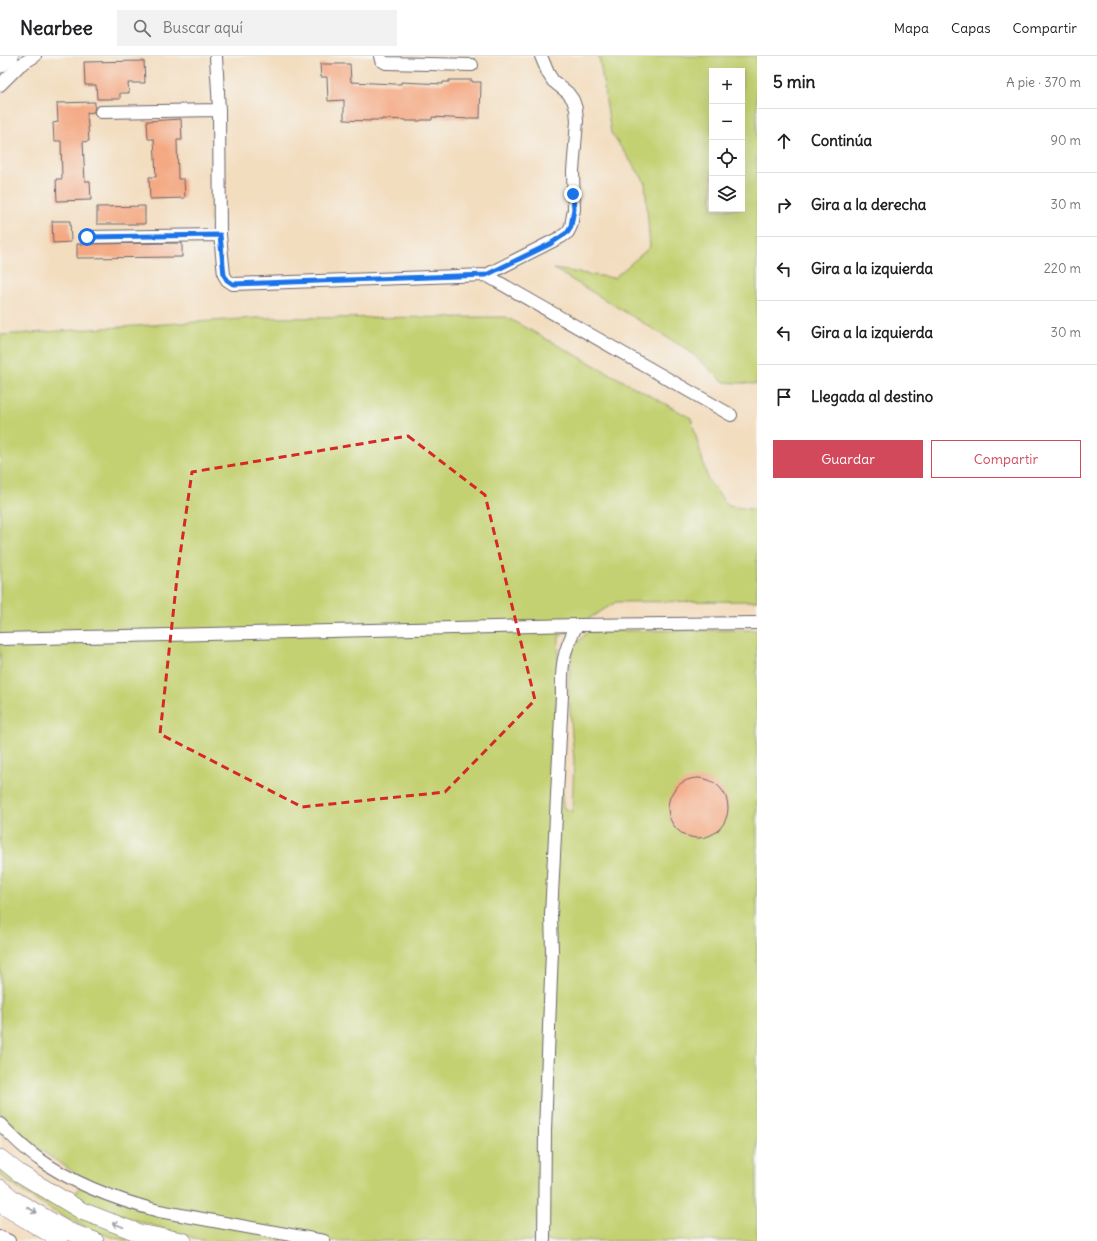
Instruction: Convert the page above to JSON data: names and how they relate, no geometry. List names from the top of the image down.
{
  "page": {
    "header": "Nearbee",
    "search": "Buscar aquí",
    "nav": ["Mapa", "Capas", "Compartir"],
    "heading": ["5 min", "A pie · 370 m"],
    "map_buttons": ["+", "−"],
    "list": [
      ["Continúa", "90 m"],
      ["Gira a la derecha", "30 m"],
      ["Gira a la izquierda", "220 m"],
      ["Gira a la izquierda", "30 m"],
      "Llegada al destino"
    ],
    "buttons": ["Guardar", "Compartir"]
  }
}
